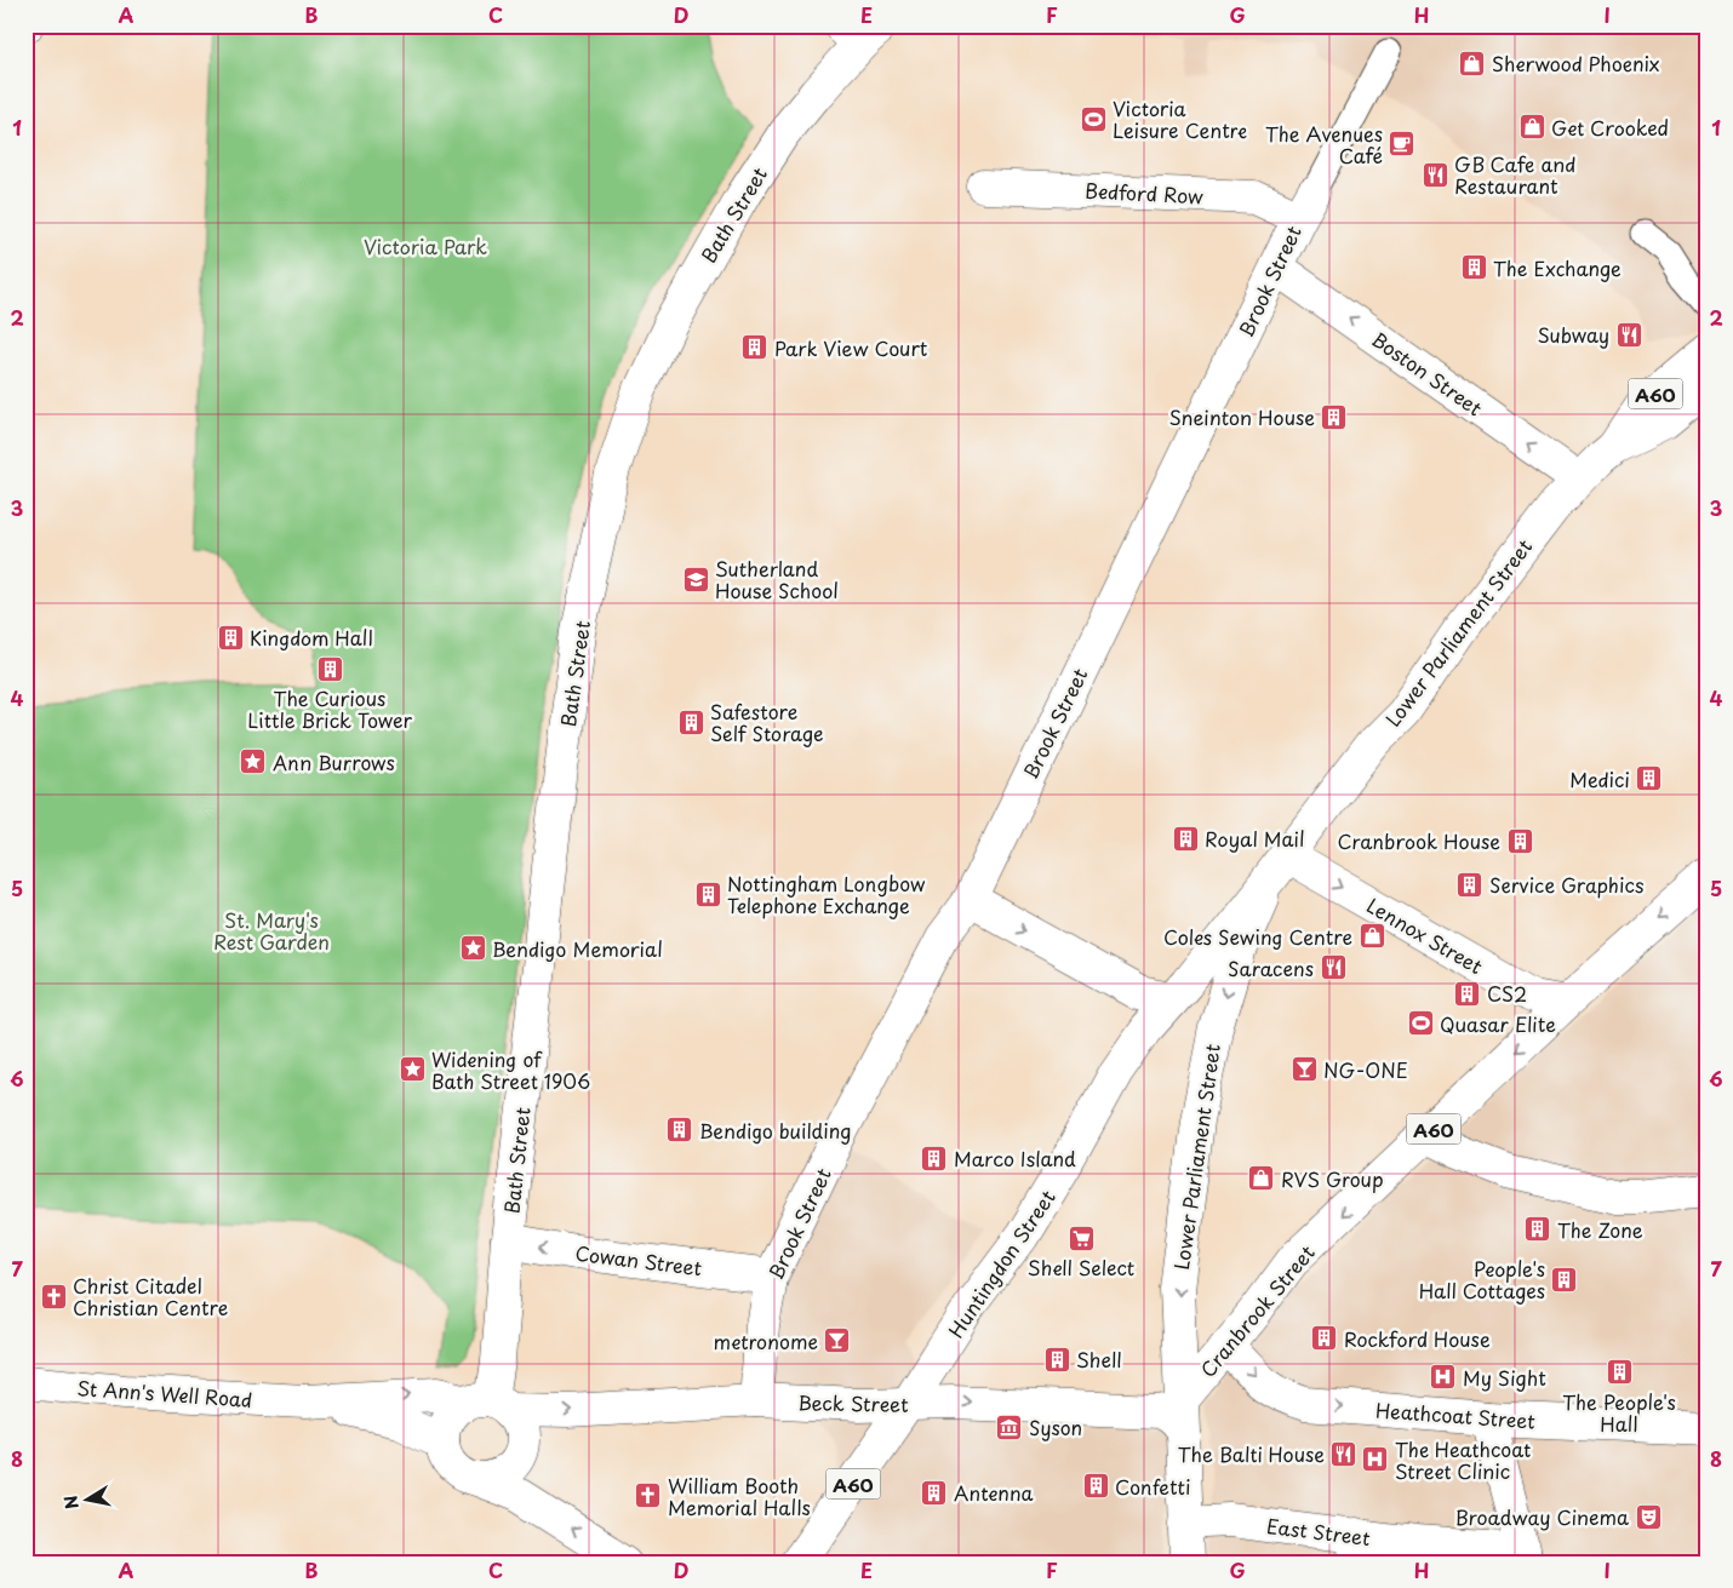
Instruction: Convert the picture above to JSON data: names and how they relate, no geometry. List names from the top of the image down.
{
  "streets": {
    "main road": [
      "Bedford Row",
      "Bath Street",
      "Brook Street",
      "Boston Street",
      "A60",
      "Lower Parliament Street",
      "Lennox Street",
      "Cowan Street",
      "Huntingdon Street",
      "Cranbrook Street",
      "St Ann's Well Road",
      "Beck Street",
      "Heathcoat Street",
      "East Street"
    ]
  },
  "crossings": [
    ["Bedford Row", "Brook Street"],
    ["Bath Street", "Cowan Street"],
    ["Bath Street", "St Ann's Well Road"],
    ["Bath Street", "Beck Street"],
    ["Brook Street", "Boston Street"],
    ["Brook Street", "Cowan Street"],
    ["Brook Street", "Beck Street"],
    ["Boston Street", "Lower Parliament Street"],
    ["Lower Parliament Street", "Lennox Street"],
    ["Lower Parliament Street", "Huntingdon Street"],
    ["Lower Parliament Street", "Cranbrook Street"],
    ["Lower Parliament Street", "Beck Street"],
    ["Lower Parliament Street", "East Street"],
    ["Lennox Street", "Huntingdon Street"],
    ["Lennox Street", "Cranbrook Street"],
    ["Huntingdon Street", "Beck Street"],
    ["Cranbrook Street", "Heathcoat Street"],
    ["St Ann's Well Road", "Beck Street"]
  ],
  "one_way": [
    "Boston Street",
    "Lower Parliament Street",
    "Cranbrook Street",
    "Beck Street"
  ],
  "parks": ["Victoria Park", "St. Mary's Rest Garden"],
  "places": {
    "shop": [
      "Sherwood Phoenix",
      "Get Crooked",
      "Coles Sewing Centre",
      "RVS Group"
    ],
    "sports": ["Victoria Leisure Centre", "Quasar Elite"],
    "cafe": ["The Avenues Café"],
    "restaurant": [
      "GB Cafe and Restaurant",
      "Subway",
      "Saracens",
      "The Balti House"
    ],
    "building": [
      "The Exchange",
      "Park View Court",
      "Sneinton House",
      "Kingdom Hall",
      "The Curious Little Brick Tower",
      "Safestore Self Storage",
      "Medici",
      "Royal Mail",
      "Cranbrook House",
      "Service Graphics",
      "Nottingham Longbow Telephone Exchange",
      "CS2",
      "Bendigo building",
      "Marco Island",
      "The Zone",
      "People's Hall Cottages",
      "Rockford House",
      "Shell",
      "The People's Hall",
      "Confetti",
      "Antenna"
    ],
    "school or university": ["Sutherland House School"],
    "place": ["Ann Burrows", "Bendigo Memorial", "Widening of Bath Street 1906"],
    "bar": ["NG-ONE", "metronome"],
    "supermarket": ["Shell Select"],
    "church": ["Christ Citadel Christian Centre", "William Booth Memorial Halls"],
    "hospital": ["My Sight", "The Heathcoat Street Clinic"],
    "museum": ["Syson"],
    "theatre": ["Broadway Cinema"]
  },
  "north": "left",
  "grid": {
    "columns": [
      "A",
      "B",
      "C",
      "D",
      "E",
      "F",
      "G",
      "H",
      "I"
    ],
    "rows": [
      "1",
      "2",
      "3",
      "4",
      "5",
      "6",
      "7",
      "8"
    ]
  }
}
